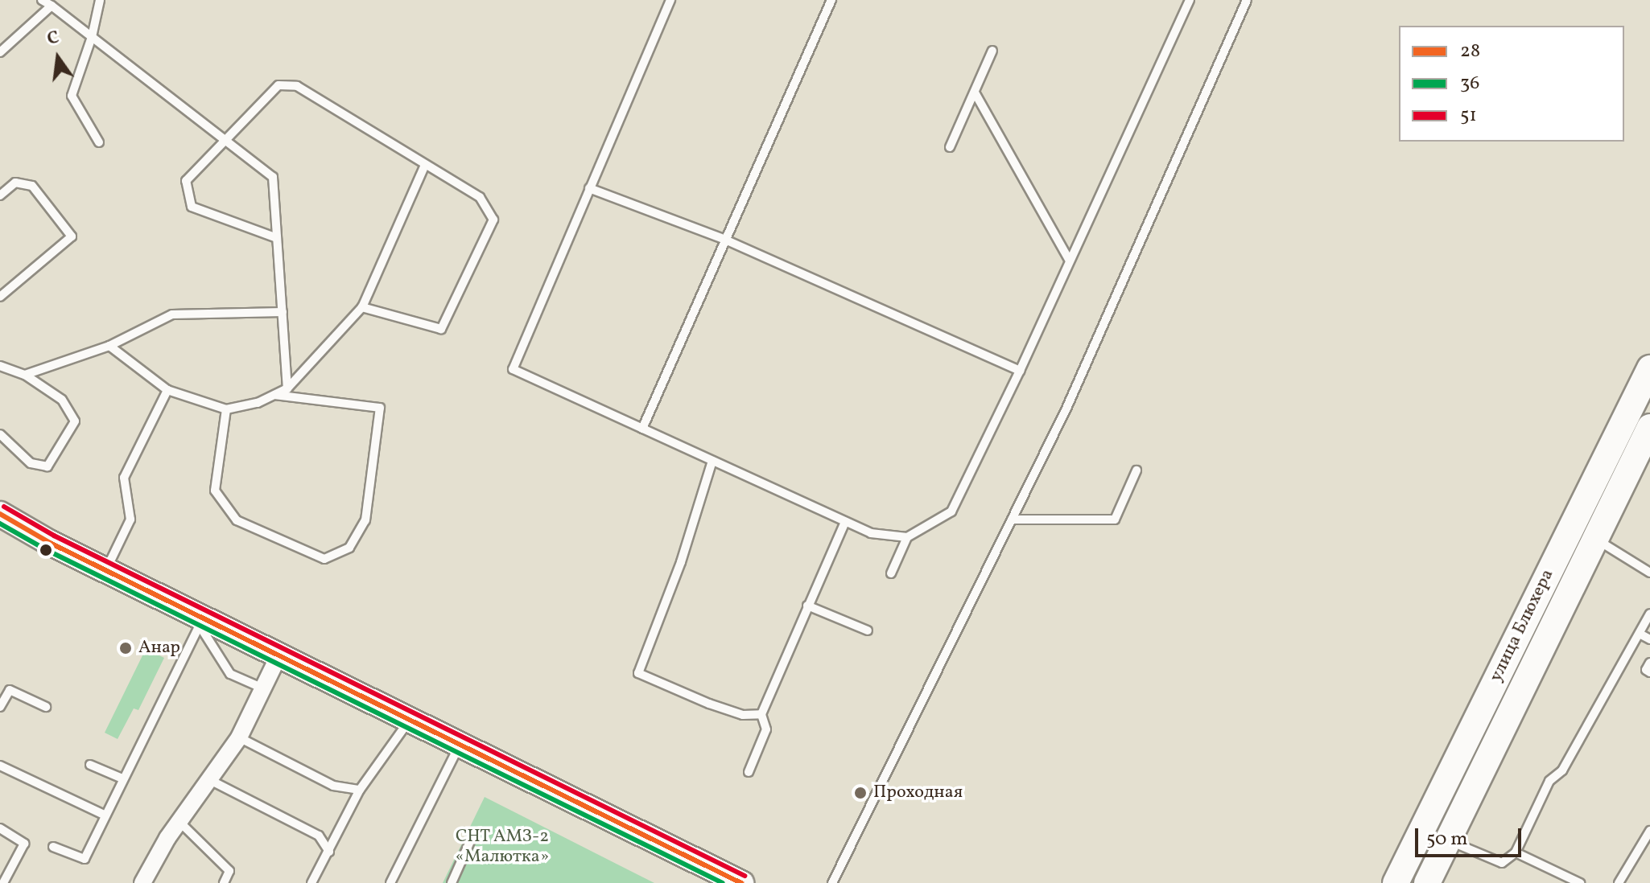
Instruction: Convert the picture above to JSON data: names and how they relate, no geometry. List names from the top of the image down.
{
  "streets": {
    "main road": ["улица Блюхера"]
  },
  "parks": ["СНТ АМЗ-2 «Малютка»"],
  "places": ["Анар", "Проходная"],
  "lines": ["transit line 51", "transit line 28", "transit line 36"],
  "legend": ["28", "36", "51"],
  "scale_bar": "50 m",
  "north": "top"
}
